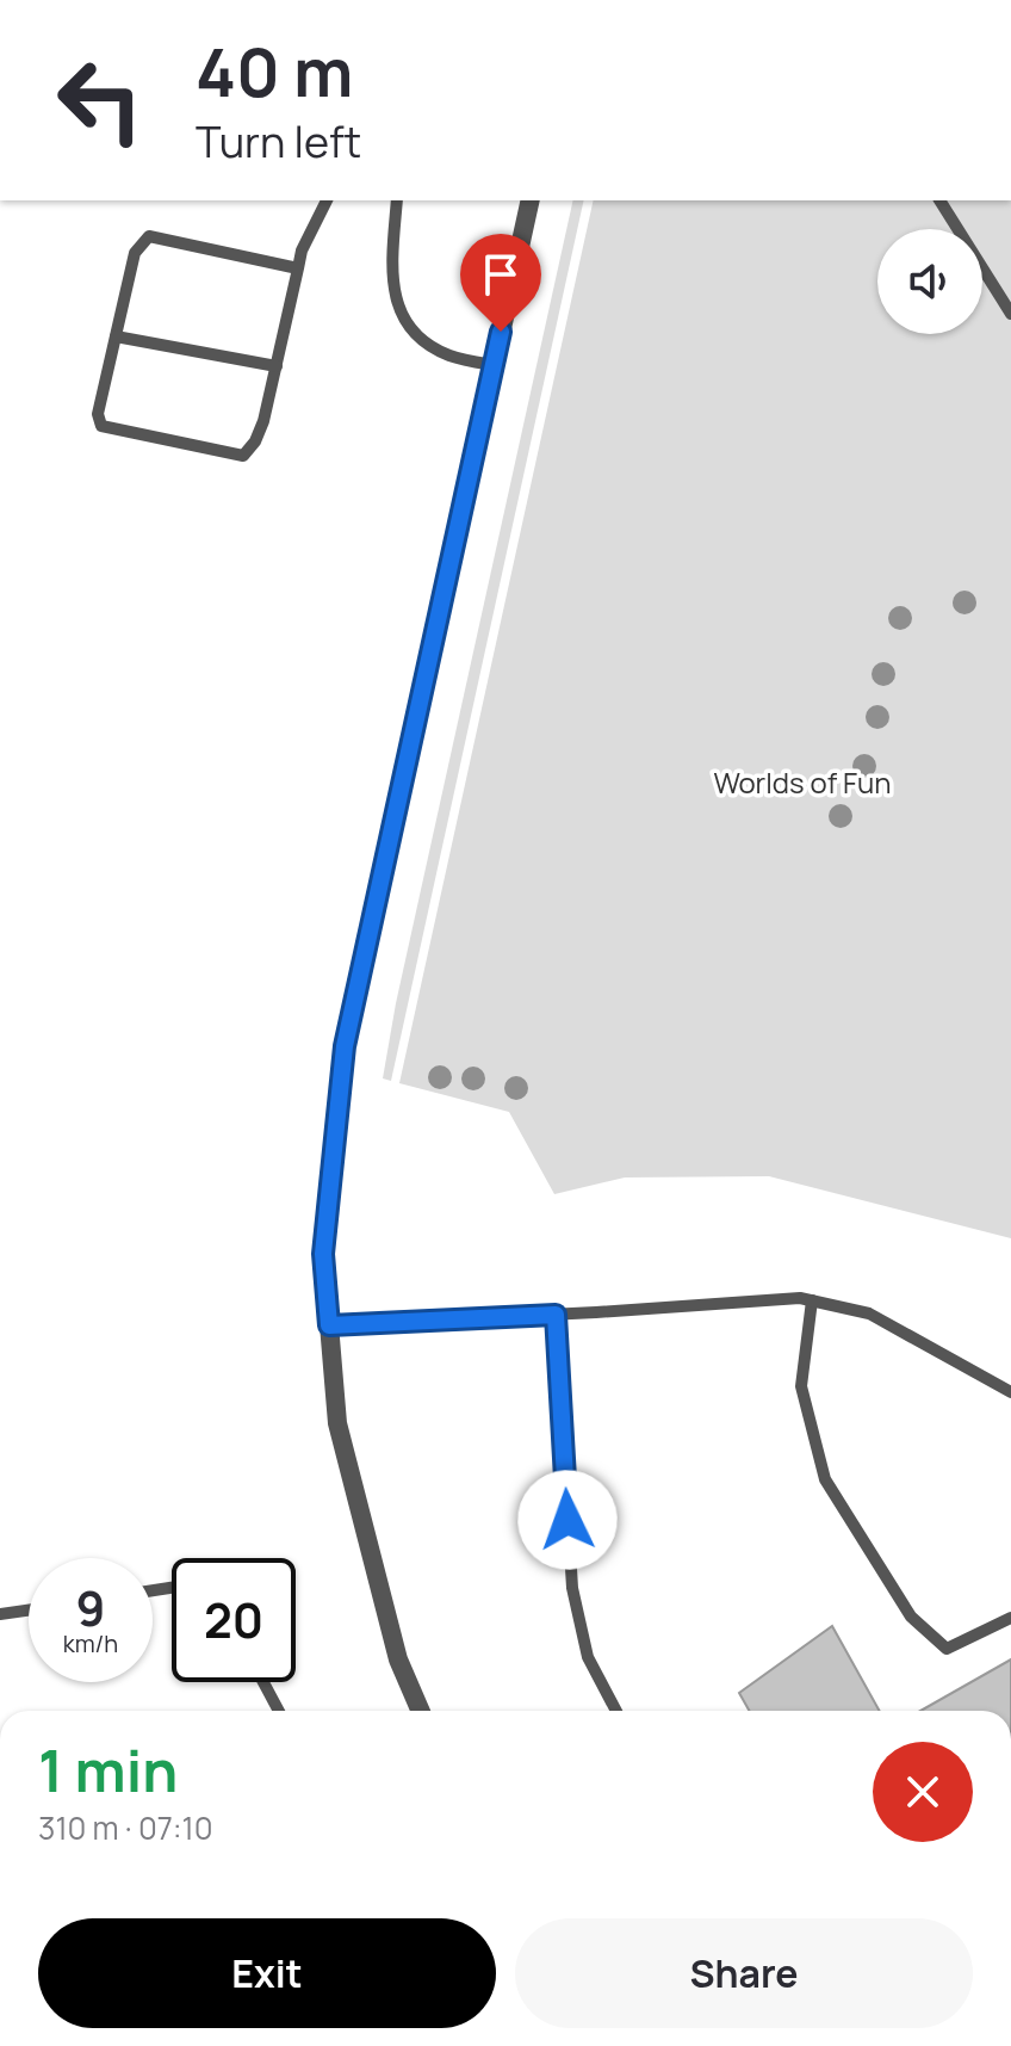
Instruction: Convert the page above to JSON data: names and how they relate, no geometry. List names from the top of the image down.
{
  "parks": ["Worlds of Fun"],
  "page": {
    "turn": ["40 m", "Turn left"],
    "speed": "9 km/h",
    "limit": "20",
    "heading": ["1 min", "310 m · 07:10"],
    "buttons": ["Exit", "Share"]
  }
}
